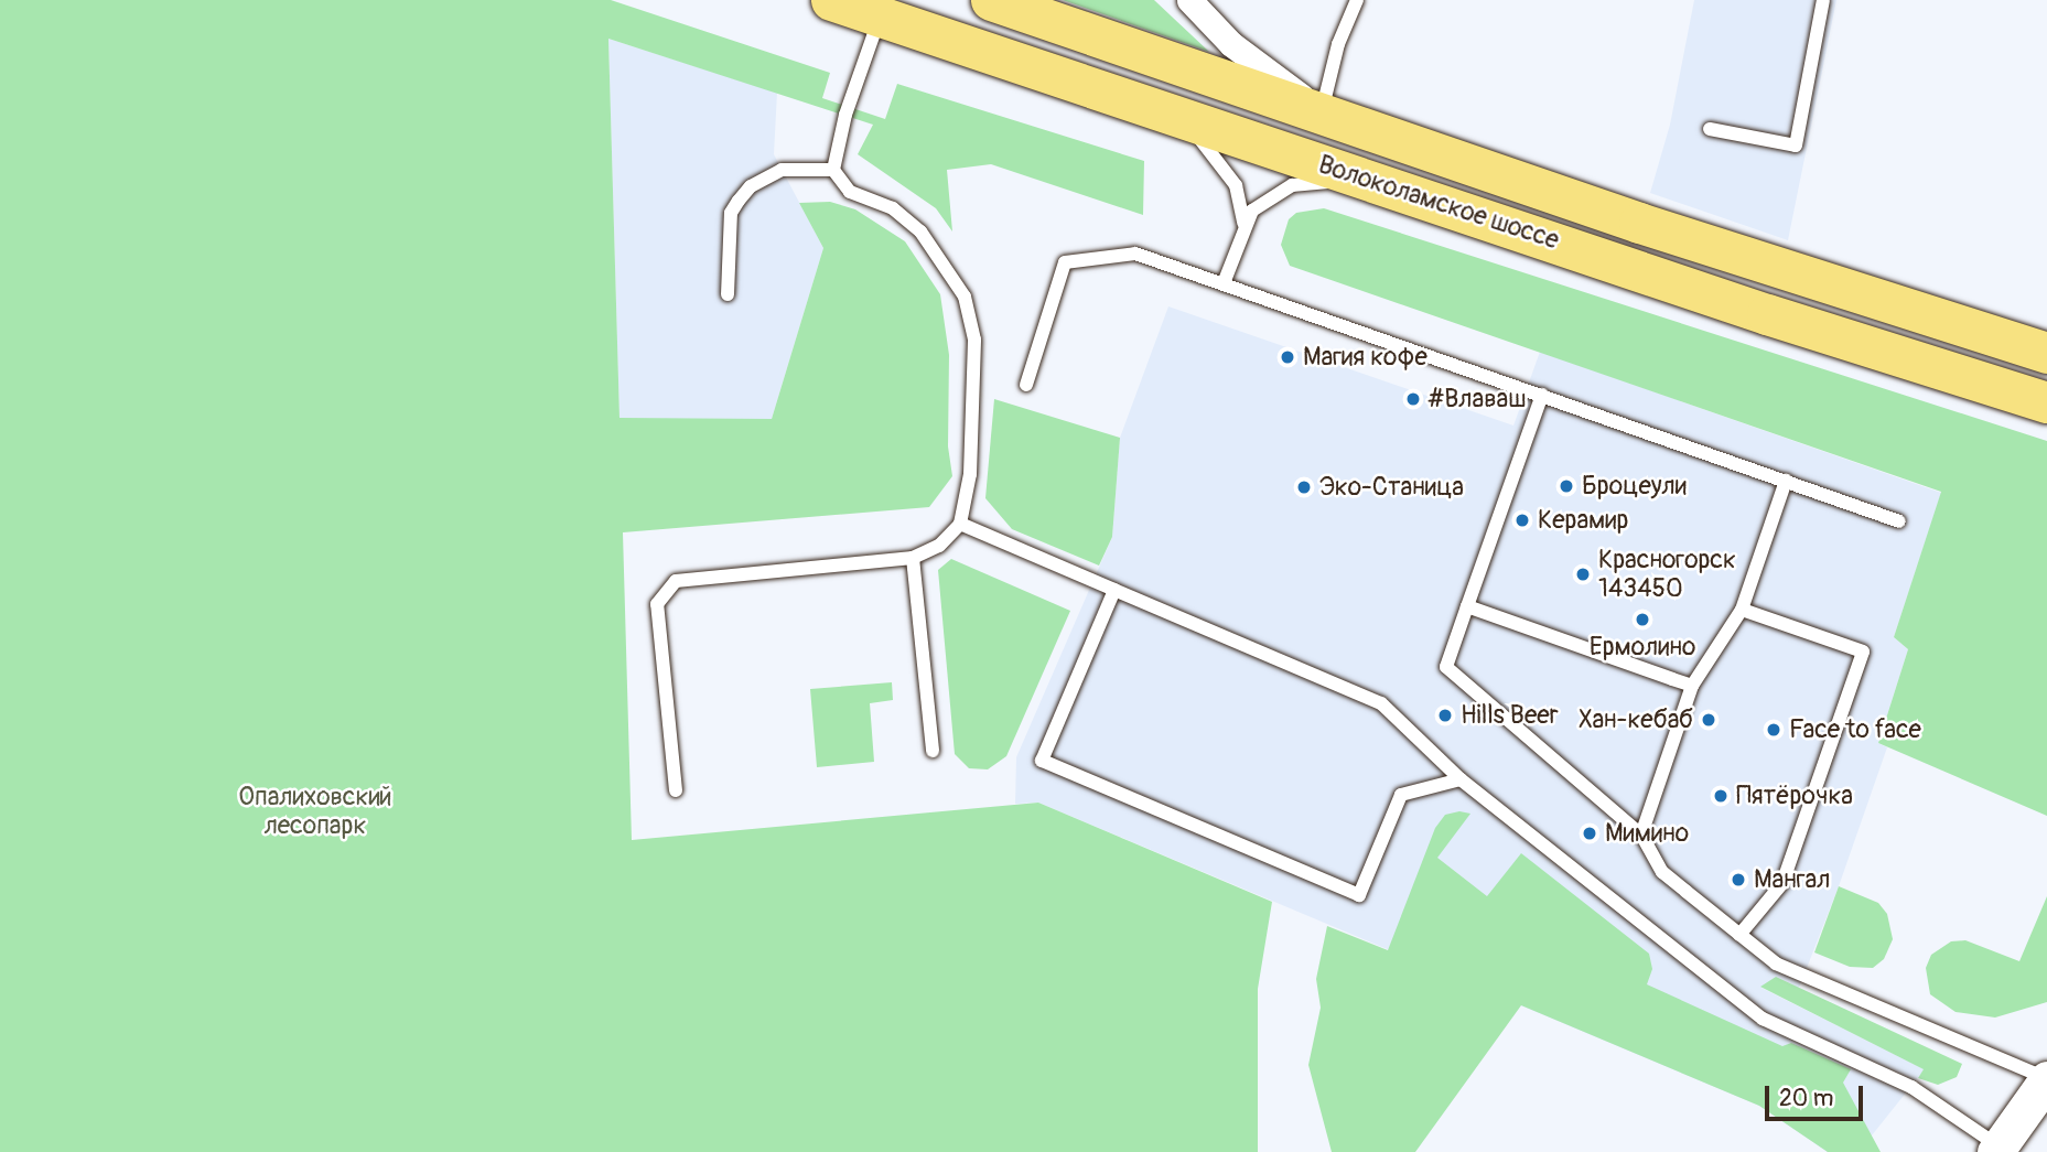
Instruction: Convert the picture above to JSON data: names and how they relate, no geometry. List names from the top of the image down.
{
  "streets": {
    "main road": ["Волоколамское шоссе"]
  },
  "parks": ["Опалиховский лесопарк"],
  "places": [
    "Магия кофе",
    "#Влаваш",
    "Броцеули",
    "Эко-Станица",
    "Керамир",
    "Красногорск 143450",
    "Ермолино",
    "Hills Beer",
    "Хан-кебаб",
    "Face to face",
    "Пятёрочка",
    "Мимино",
    "Мангал"
  ],
  "scale_bar": "20 m"
}
